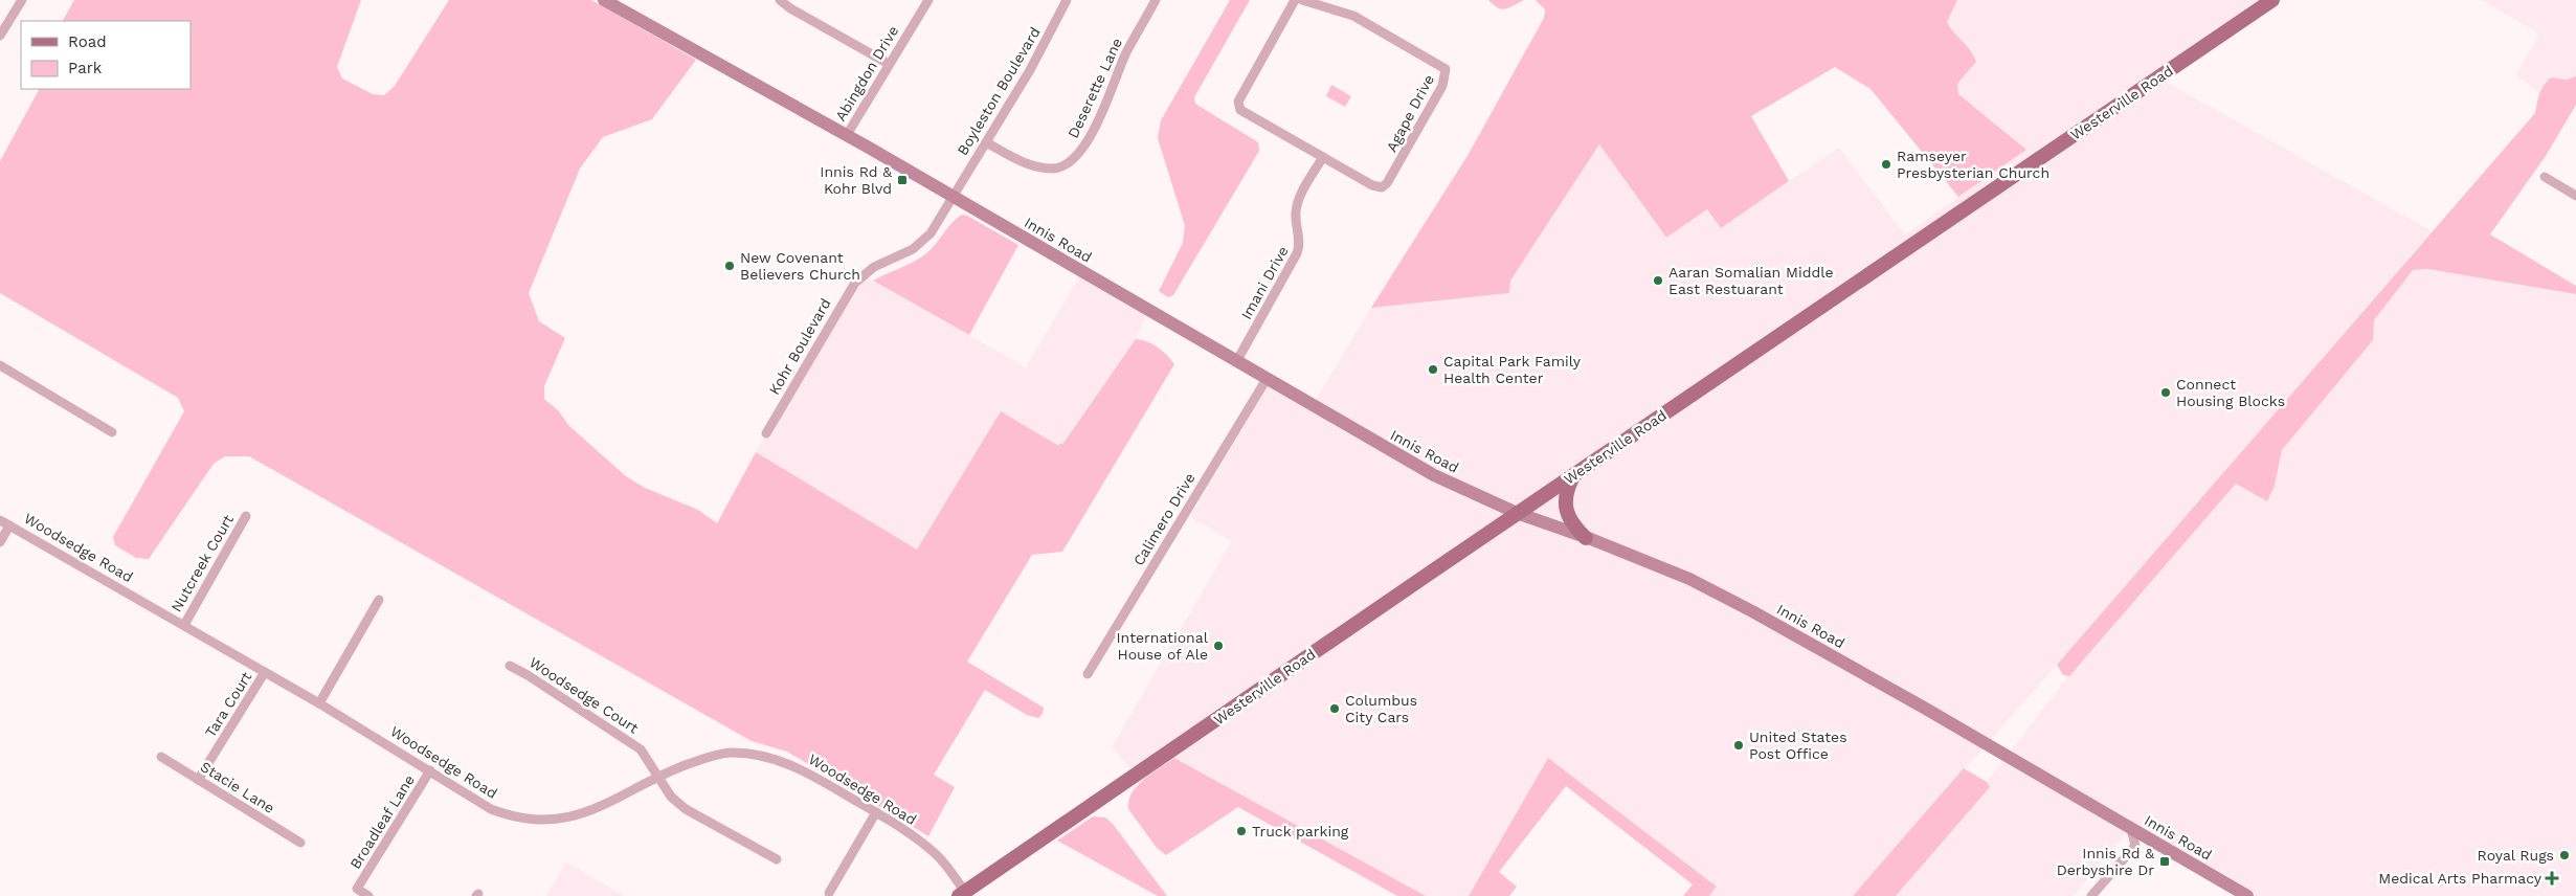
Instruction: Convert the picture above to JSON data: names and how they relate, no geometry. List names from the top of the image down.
{
  "streets": {
    "main road": ["Westerville Road", "Innis Road"],
    "street": [
      "Abingdon Drive",
      "Deserette Lane",
      "Boyleston Boulevard",
      "Agape Drive",
      "Imani Drive",
      "Kohr Boulevard",
      "Calimero Drive",
      "Woodsedge Road",
      "Nutcreek Court",
      "Woodsedge Court",
      "Tara Court",
      "Stacie Lane",
      "Broadleaf Lane"
    ]
  },
  "crossings": [
    ["Abingdon Drive", "Innis Road"],
    ["Deserette Lane", "Boyleston Boulevard"],
    ["Boyleston Boulevard", "Innis Road"],
    ["Boyleston Boulevard", "Kohr Boulevard"],
    ["Westerville Road", "Innis Road"],
    ["Westerville Road", "Woodsedge Road"],
    ["Agape Drive", "Imani Drive"],
    ["Innis Road", "Imani Drive"],
    ["Innis Road", "Kohr Boulevard"],
    ["Innis Road", "Calimero Drive"],
    ["Woodsedge Road", "Nutcreek Court"],
    ["Woodsedge Road", "Woodsedge Court"],
    ["Woodsedge Road", "Tara Court"],
    ["Woodsedge Road", "Broadleaf Lane"],
    ["Tara Court", "Stacie Lane"]
  ],
  "places": {
    "other": [
      "Ramseyer Presbysterian Church",
      "New Covenant Believers Church",
      "Aaran Somalian Middle East Restuarant",
      "Capital Park Family Health Center",
      "Connect Housing Blocks",
      "International House of Ale",
      "Columbus City Cars",
      "United States Post Office",
      "Truck parking",
      "Royal Rugs"
    ],
    "transit": ["Innis Rd & Kohr Blvd", "Innis Rd & Derbyshire Dr"],
    "health": ["Medical Arts Pharmacy"]
  },
  "legend": ["Road", "Park"]
}
